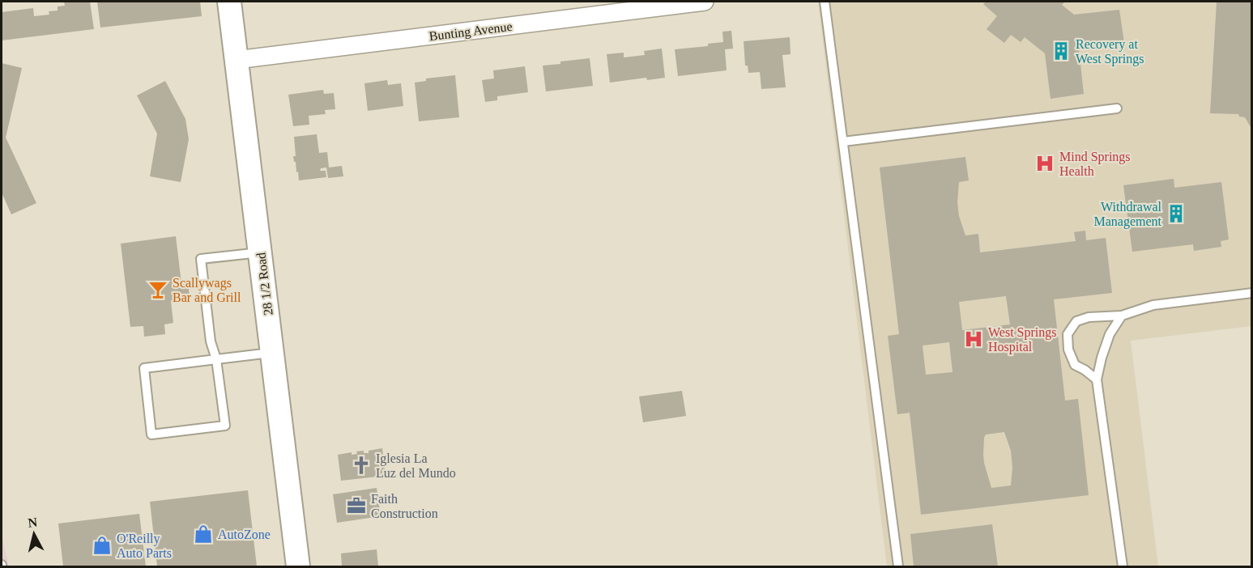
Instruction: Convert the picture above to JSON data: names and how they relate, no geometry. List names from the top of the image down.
{
  "streets": {
    "street": ["Bunting Avenue", "28 1/2 Road"]
  },
  "crossings": [
    ["Bunting Avenue", "28 1/2 Road"]
  ],
  "places": {
    "building": ["Recovery at West Springs", "Withdrawal Management"],
    "hospital": ["Mind Springs Health", "West Springs Hospital"],
    "bar": ["Scallywags Bar and Grill"],
    "church": ["Iglesia La Luz del Mundo"],
    "office": ["Faith Construction"],
    "shop": ["AutoZone", "O'Reilly Auto Parts"]
  },
  "north": "top"
}
